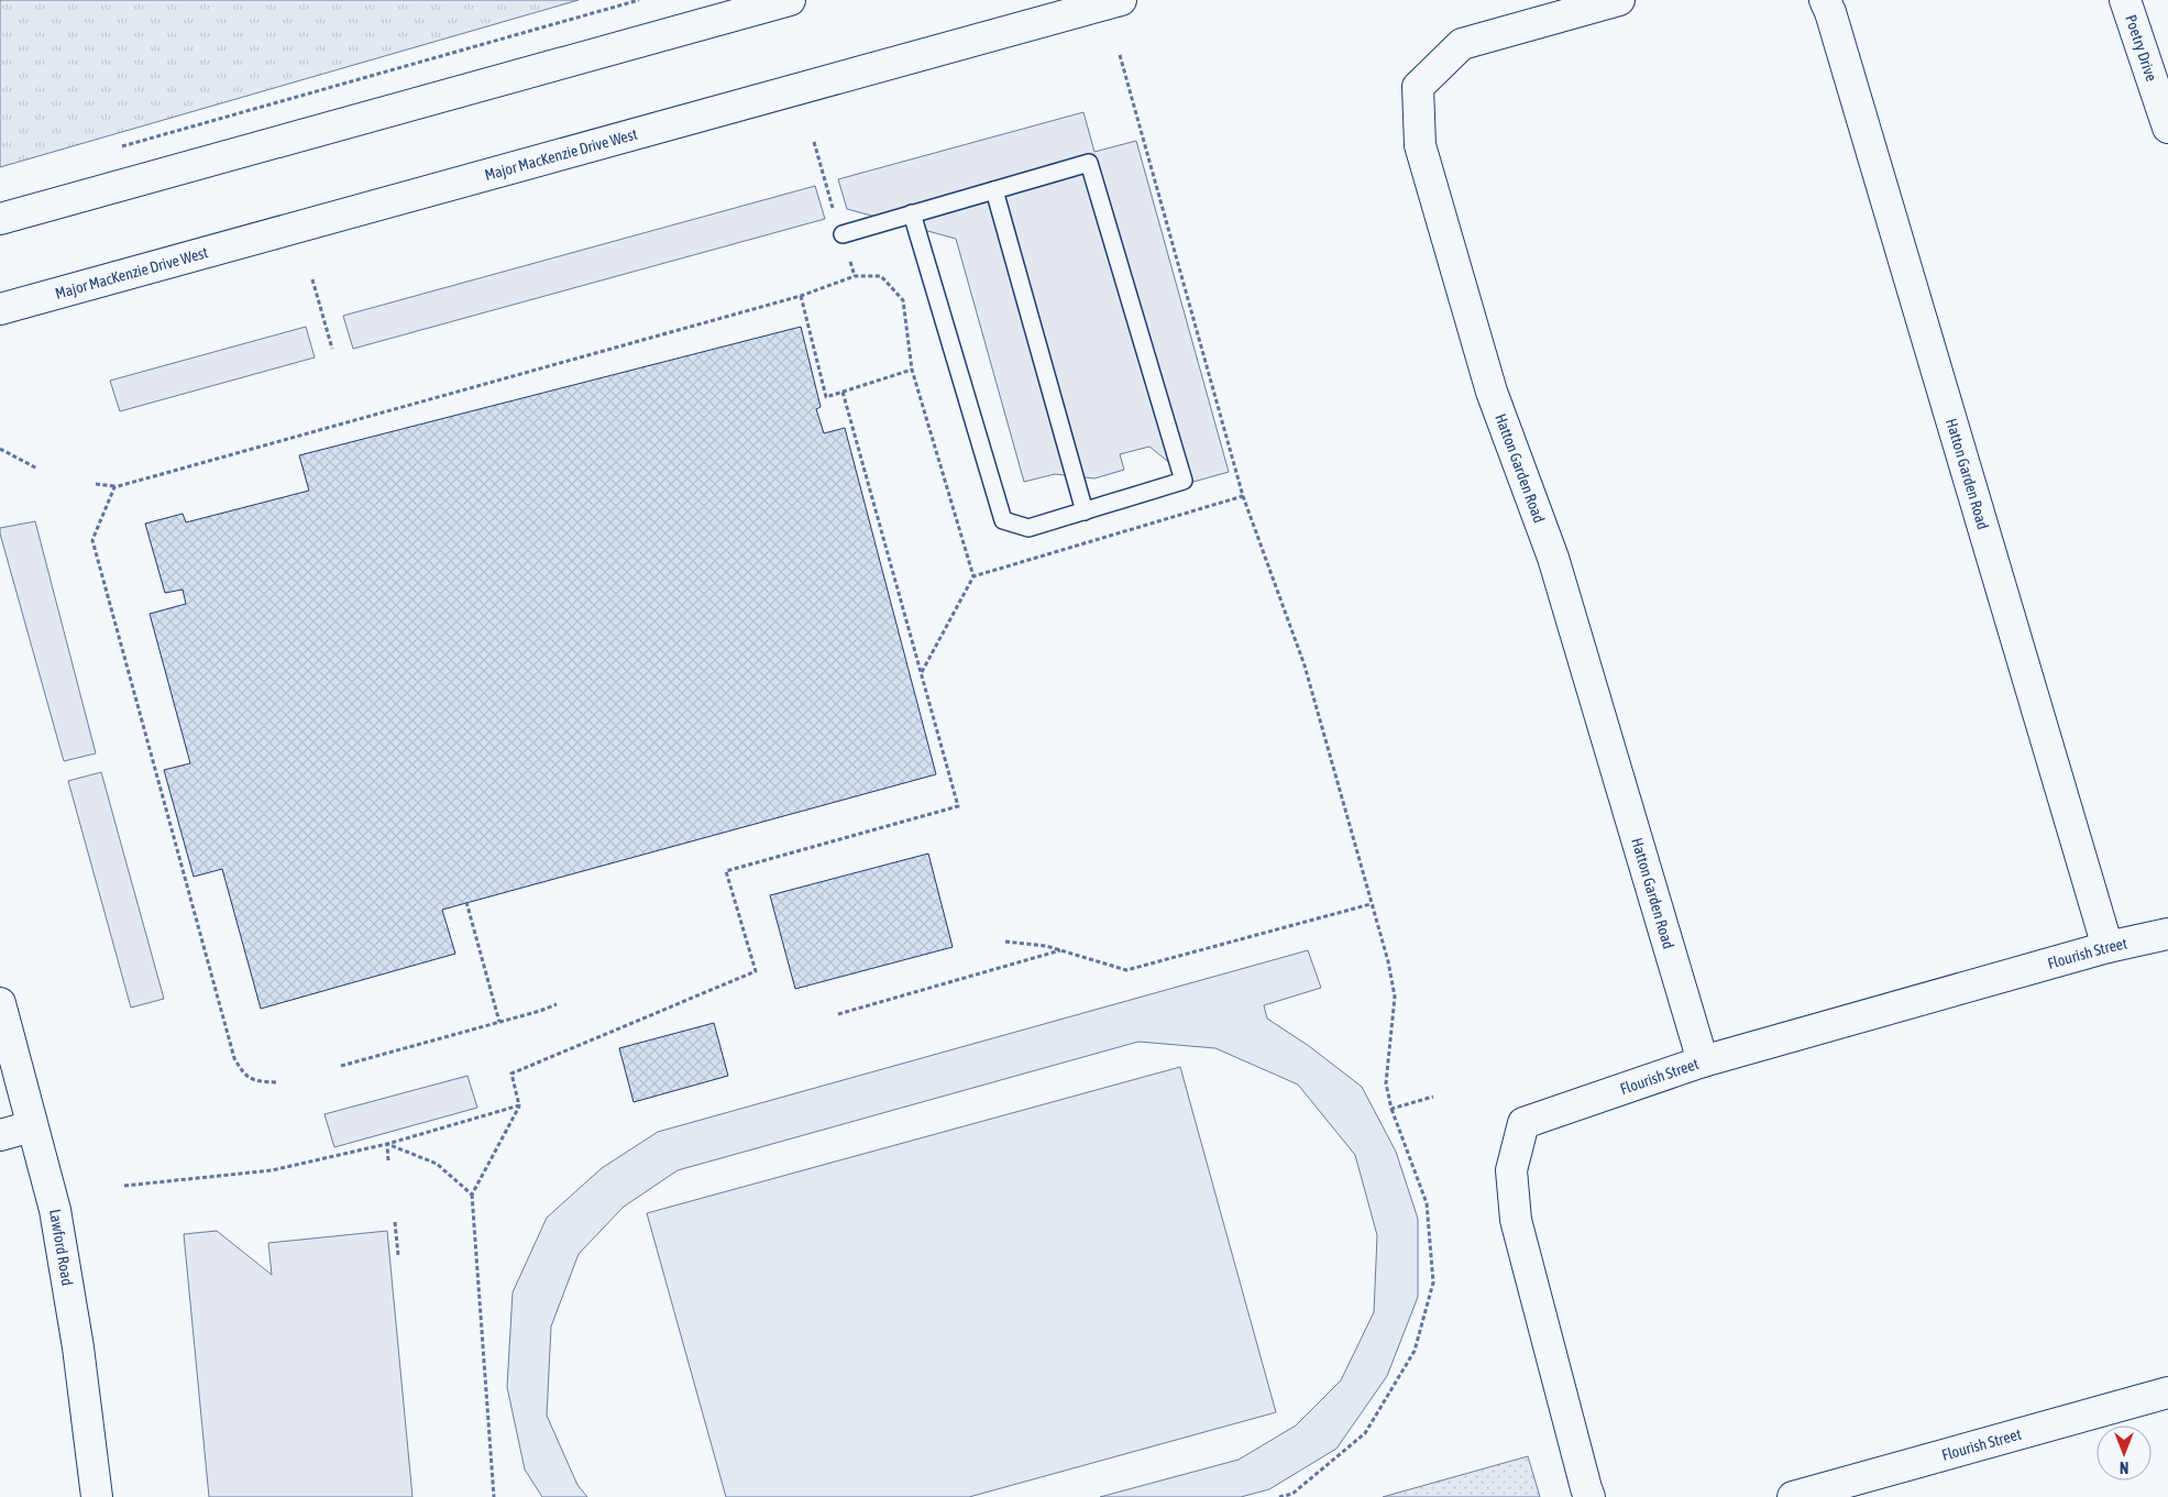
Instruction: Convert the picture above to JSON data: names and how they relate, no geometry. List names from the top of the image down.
{
  "streets": {
    "street": [
      "Poetry Drive",
      "Major MacKenzie Drive West",
      "Hatton Garden Road",
      "Flourish Street",
      "Lawford Road"
    ]
  },
  "crossings": [
    ["Hatton Garden Road", "Flourish Street"]
  ],
  "north": "bottom"
}
